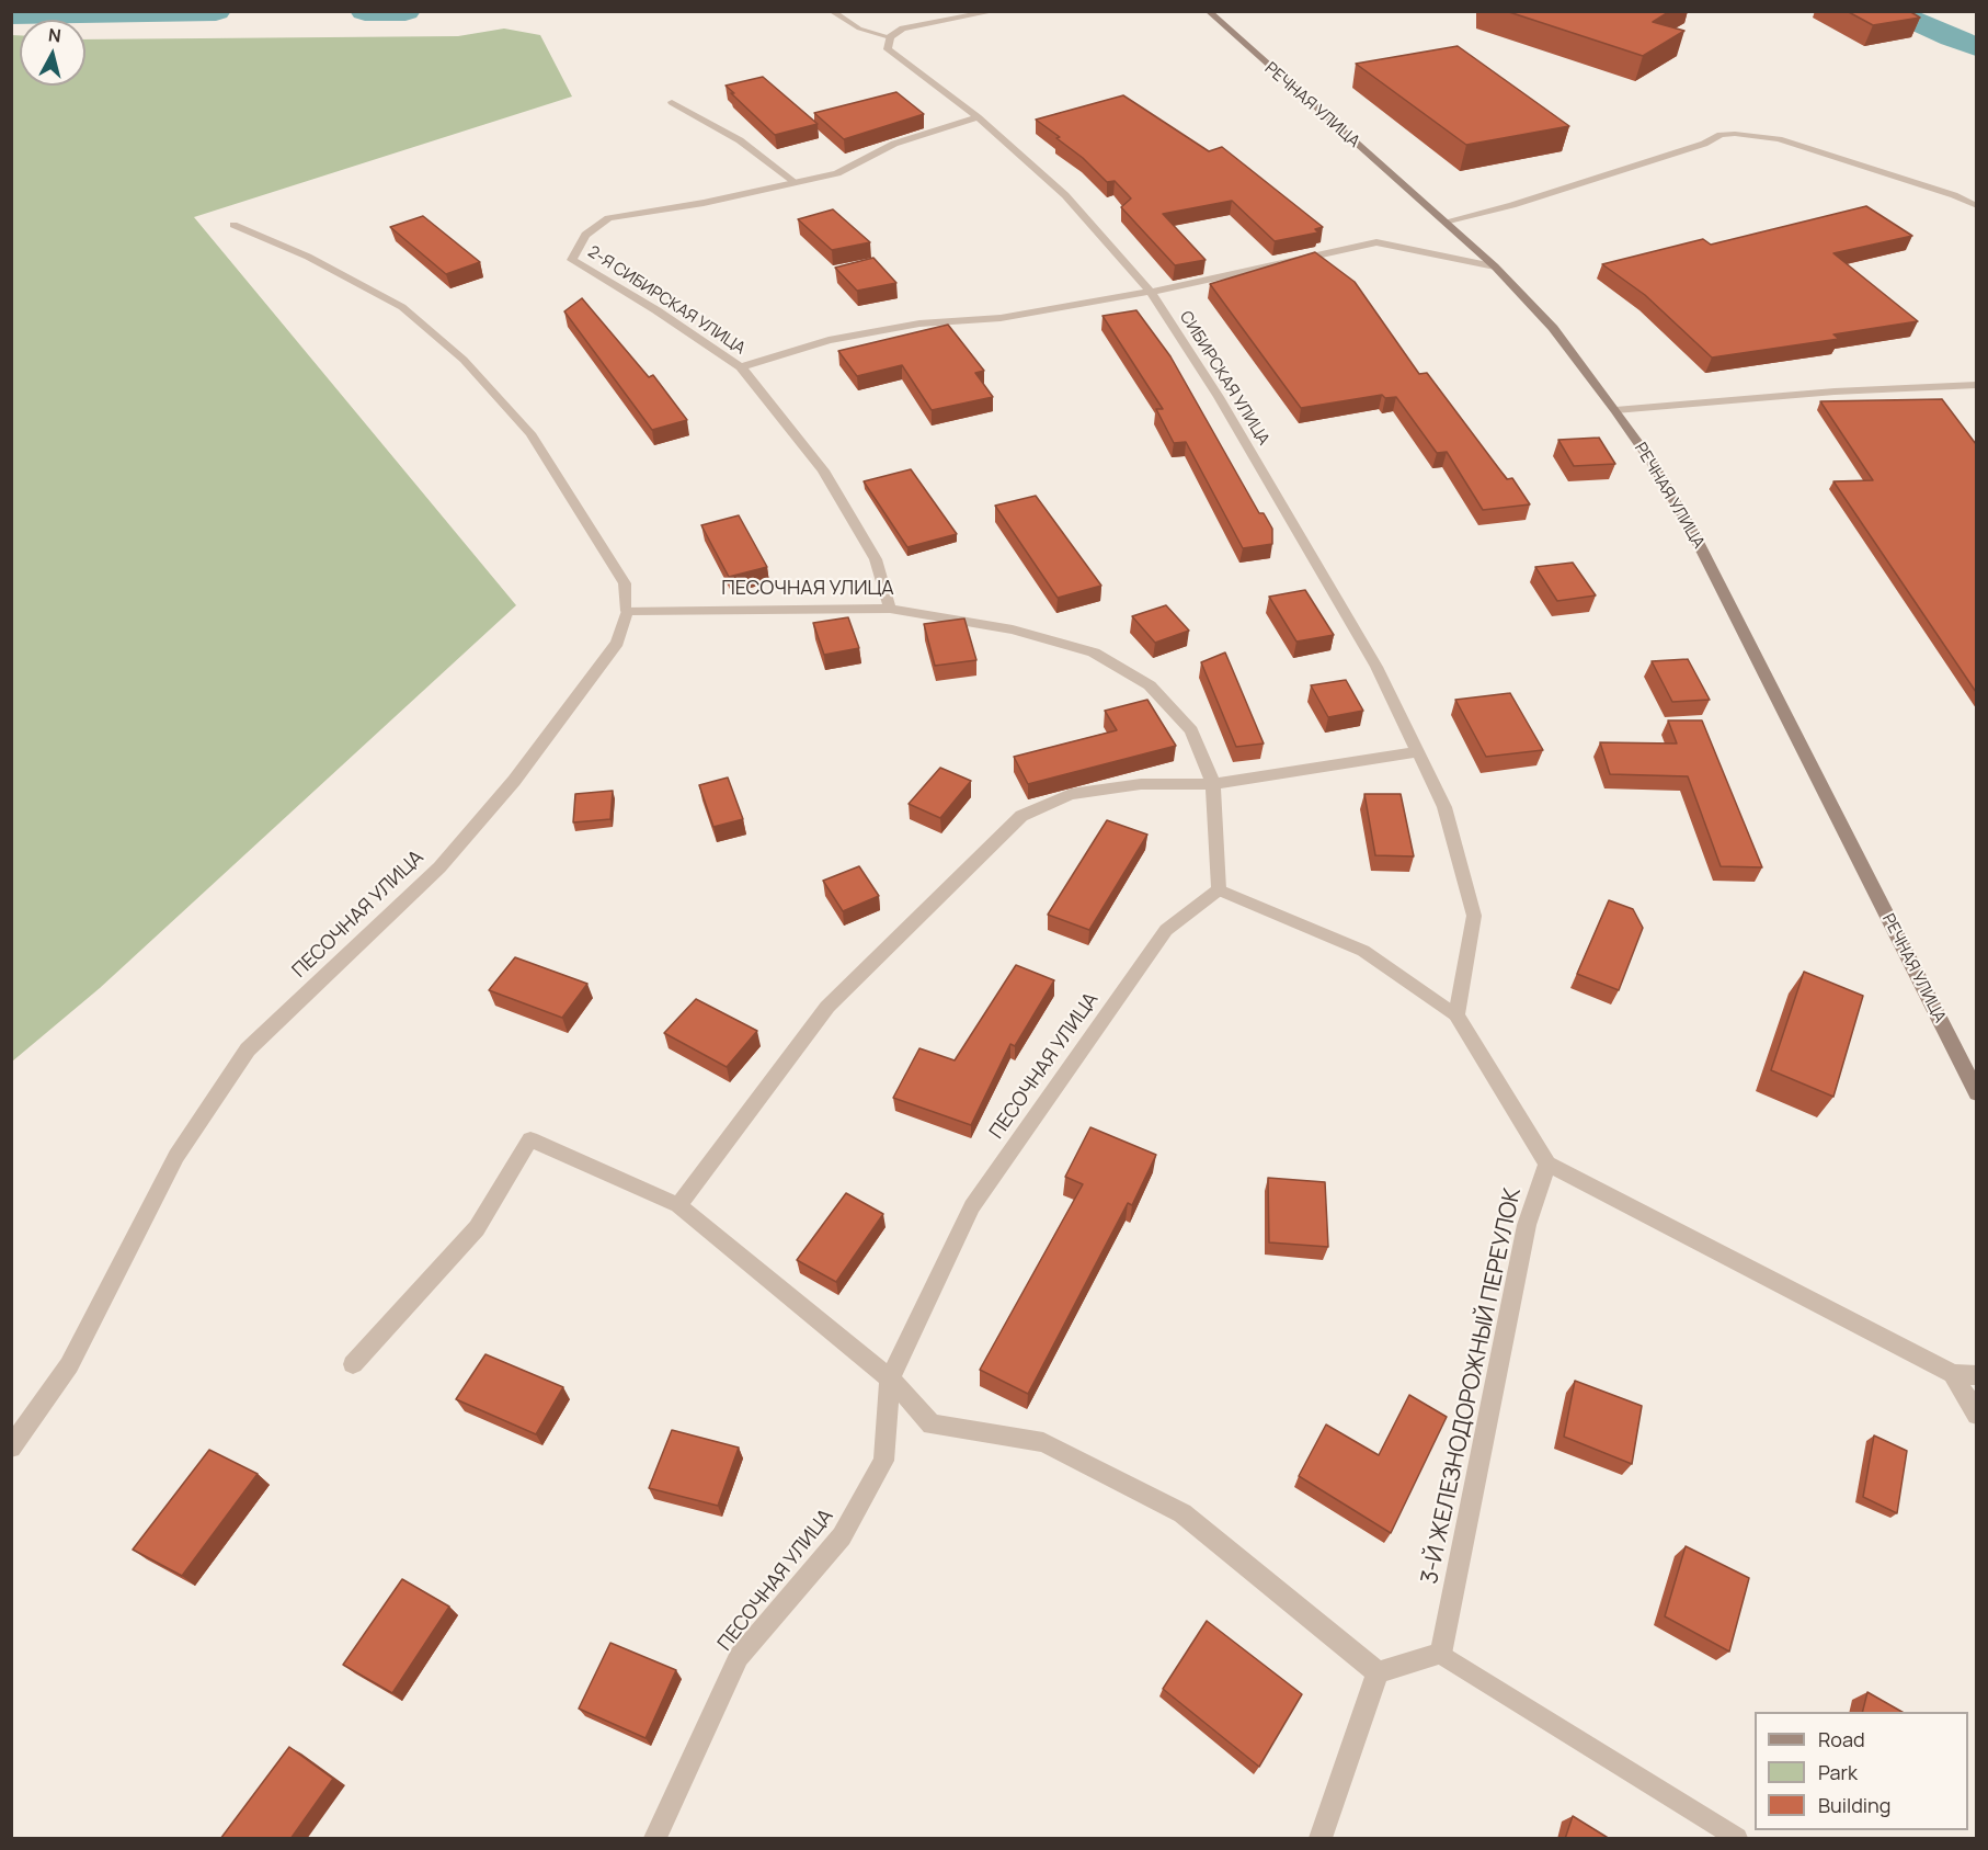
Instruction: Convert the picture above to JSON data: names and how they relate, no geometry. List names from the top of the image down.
{
  "streets": {
    "main road": ["РЕЧНАЯ УЛИЦА"],
    "street": [
      "2-Я СИБИРСКАЯ УЛИЦА",
      "СИБИРСКАЯ УЛИЦА",
      "ПЕСОЧНАЯ УЛИЦА",
      "3-Й ЖЕЛЕЗНОДОРОЖНЫЙ ПЕРЕУЛОК"
    ]
  },
  "crossings": [
    ["2-Я СИБИРСКАЯ УЛИЦА", "СИБИРСКАЯ УЛИЦА"],
    ["2-Я СИБИРСКАЯ УЛИЦА", "ПЕСОЧНАЯ УЛИЦА"]
  ],
  "legend": ["Road", "Park", "Building"],
  "north": "top"
}
